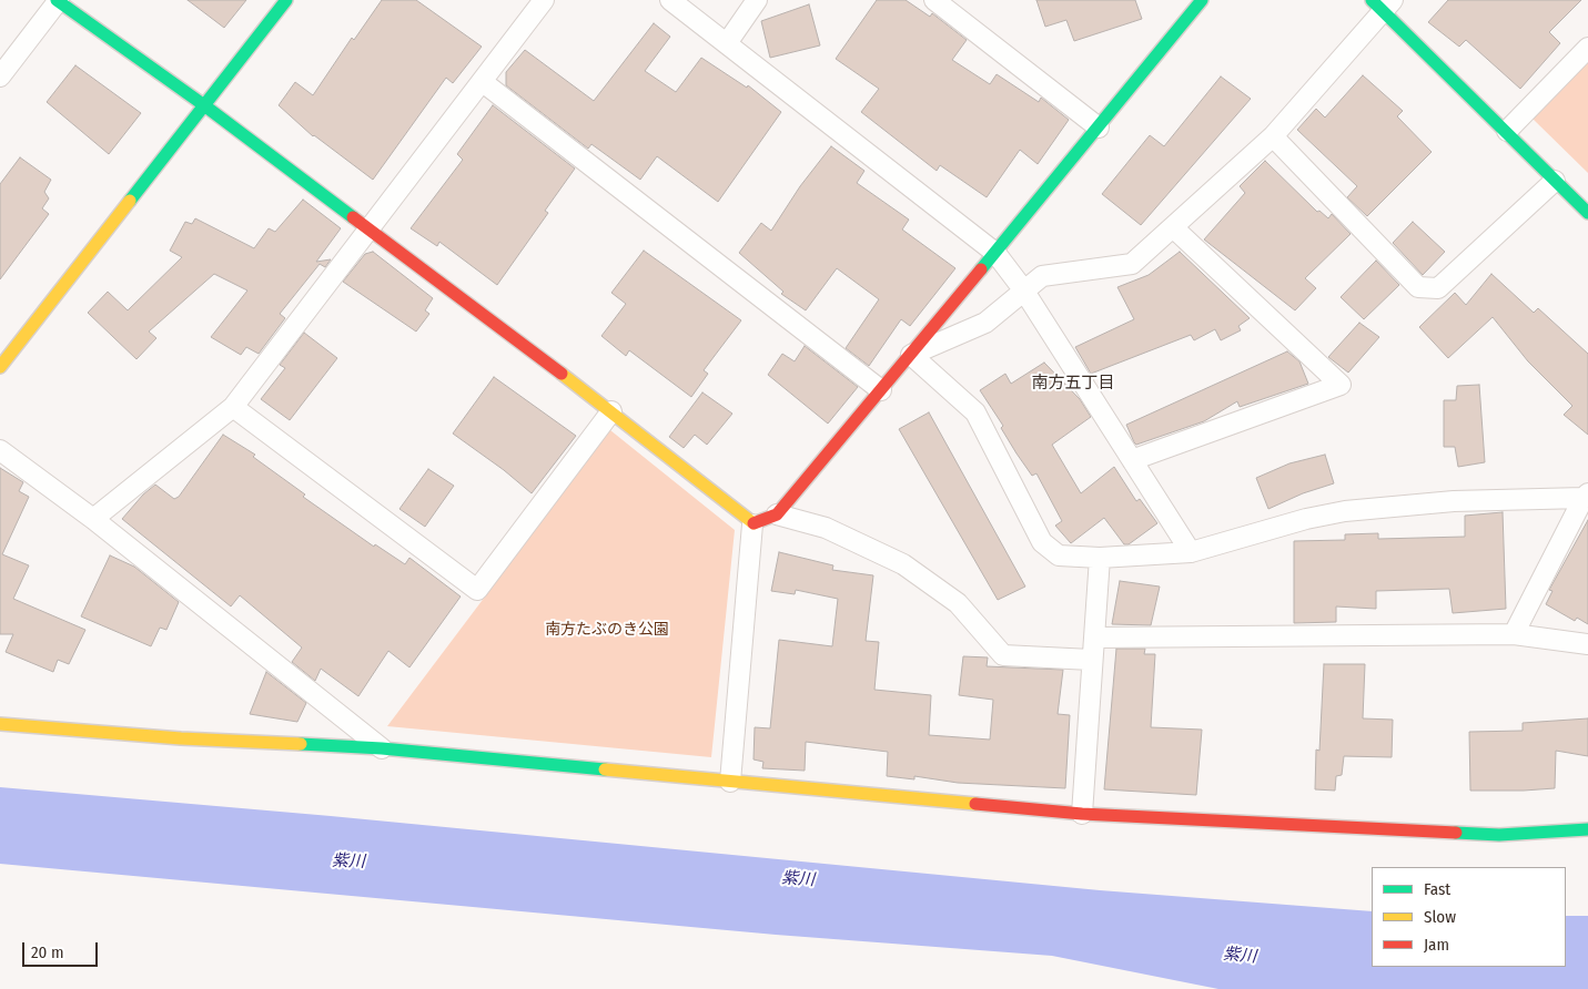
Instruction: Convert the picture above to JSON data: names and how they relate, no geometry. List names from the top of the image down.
{
  "districts": ["南方五丁目"],
  "water": ["紫川"],
  "parks": ["南方たぶのき公園"],
  "legend": ["Fast", "Slow", "Jam"],
  "scale_bar": "20 m"
}
